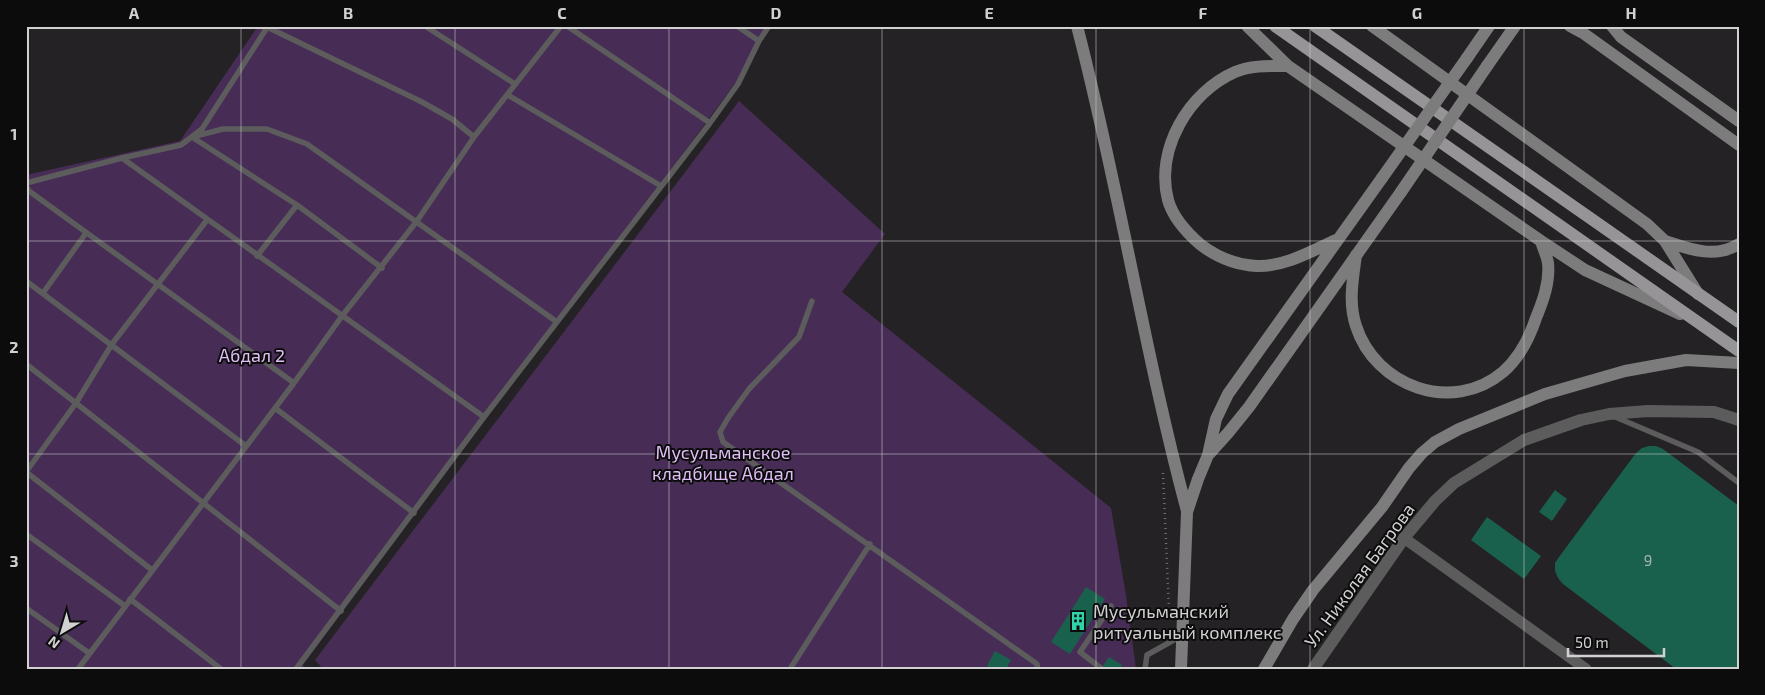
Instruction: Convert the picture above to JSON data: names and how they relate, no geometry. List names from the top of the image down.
{
  "streets": {
    "street": ["Ул. Николая Багрова"]
  },
  "parks": ["Абдал 2", "Мусульманское кладбище Абдал"],
  "places": {
    "building": ["Мусульманский ритуальный комплекс"]
  },
  "house_numbers": ["9"],
  "scale_bar": "50 m",
  "north": "bottom left",
  "grid": {
    "columns": [
      "A",
      "B",
      "C",
      "D",
      "E",
      "F",
      "G",
      "H"
    ],
    "rows": ["1", "2", "3"]
  }
}
